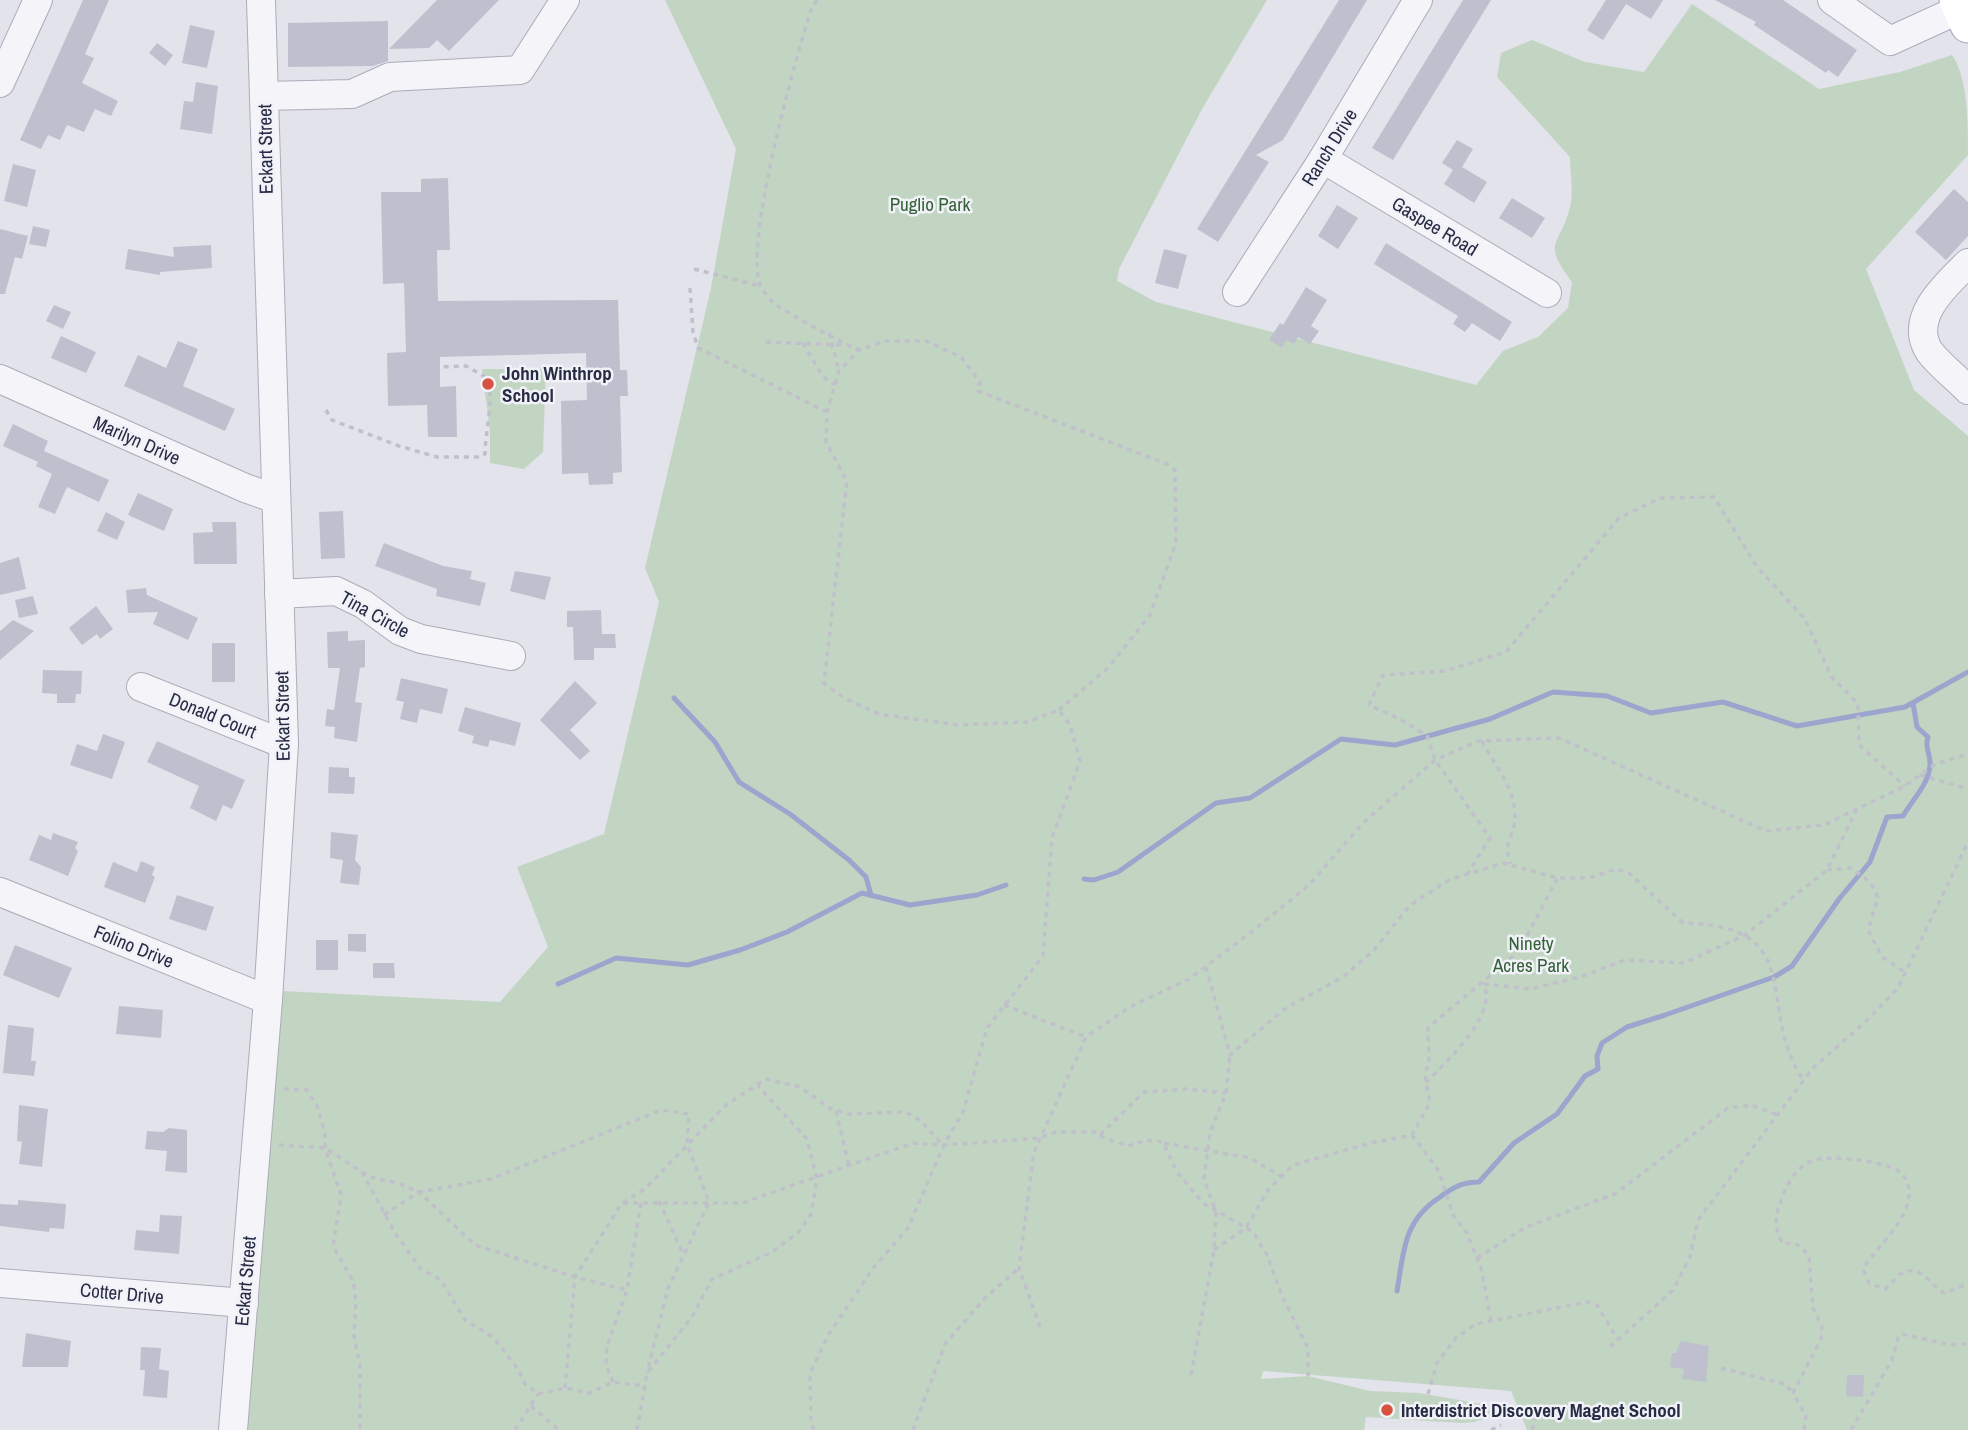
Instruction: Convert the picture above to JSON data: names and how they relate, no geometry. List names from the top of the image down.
{
  "streets": {
    "street": [
      "Ranch Drive",
      "Eckart Street",
      "Gaspee Road",
      "Marilyn Drive",
      "Tina Circle",
      "Donald Court",
      "Folino Drive",
      "Cotter Drive"
    ]
  },
  "crossings": [
    ["Ranch Drive", "Gaspee Road"],
    ["Eckart Street", "Marilyn Drive"],
    ["Eckart Street", "Tina Circle"],
    ["Eckart Street", "Donald Court"],
    ["Eckart Street", "Folino Drive"],
    ["Eckart Street", "Cotter Drive"]
  ],
  "parks": ["Puglio Park", "Ninety Acres Park"],
  "places": ["John Winthrop School", "Interdistrict Discovery Magnet School"]
}
